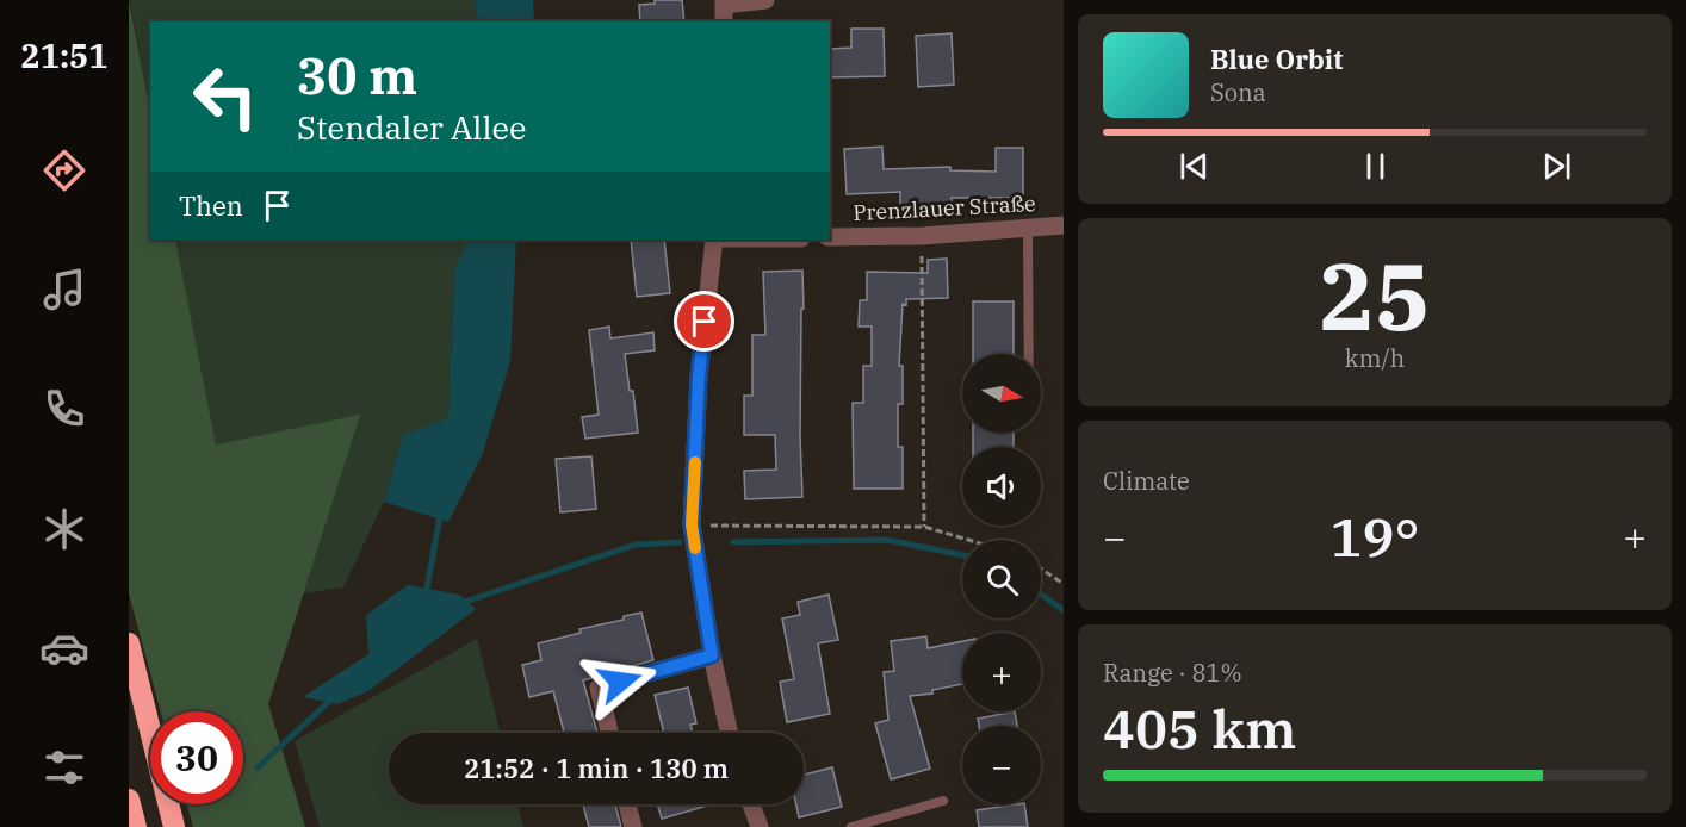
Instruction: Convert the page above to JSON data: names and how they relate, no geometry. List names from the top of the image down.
{
  "streets": {
    "street": ["Prenzlauer Straße"]
  },
  "north": "right",
  "page": {
    "tabs": "21:51",
    "turn": ["30 m", "Stendaler Allee"],
    "song": ["Blue Orbit", "Sona"],
    "then": "Then",
    "tile": [
      ["25", "km/h"],
      "Climate",
      ["Range · 81%", "405 km"]
    ],
    "map_buttons": ["+", "−"],
    "heat": ["−", "19°", "+"],
    "limit": "30",
    "trip": "21:52 · 1 min · 130 m"
  }
}
